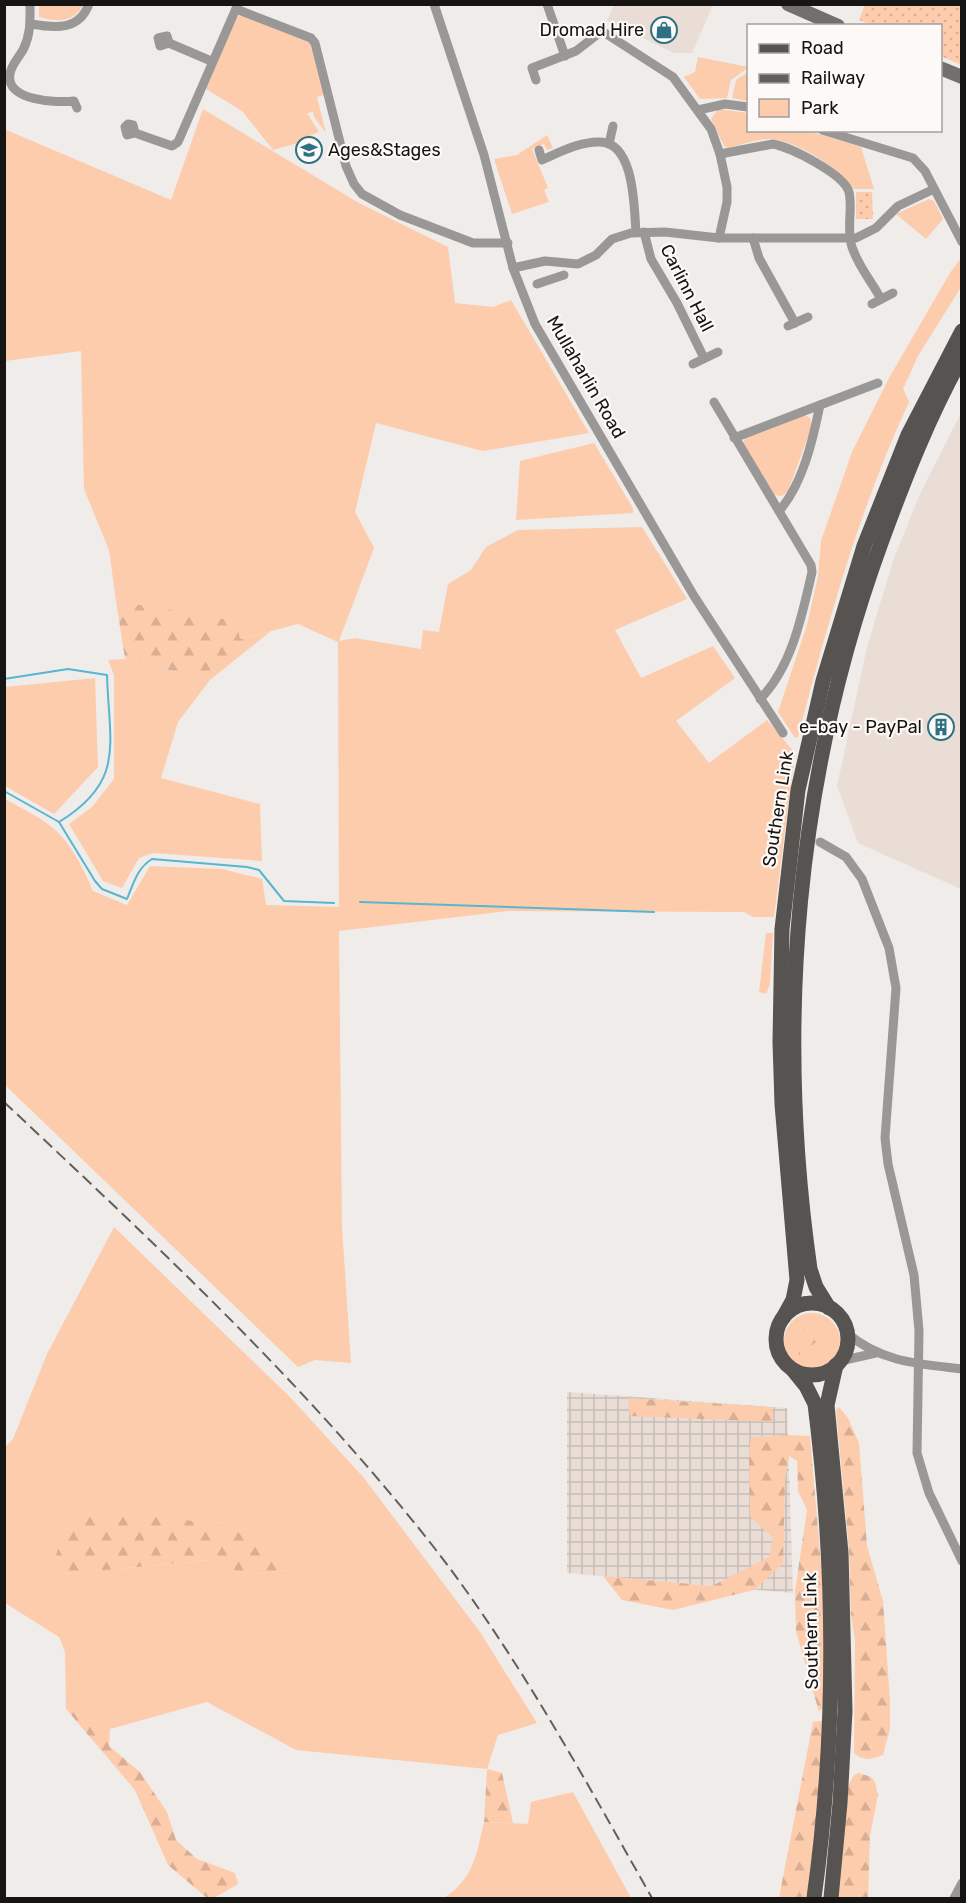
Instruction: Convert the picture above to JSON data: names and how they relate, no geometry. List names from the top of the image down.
{
  "streets": {
    "main road": ["Southern Link"],
    "street": ["Carlinn Hall", "Mullaharlin Road"]
  },
  "crossings": [
    ["Carlinn Hall", "Mullaharlin Road"]
  ],
  "places": {
    "shop": ["Dromad Hire"],
    "school or university": ["Ages&Stages"],
    "building": ["e-bay - PayPal"]
  },
  "legend": ["Road", "Railway", "Park"]
}
